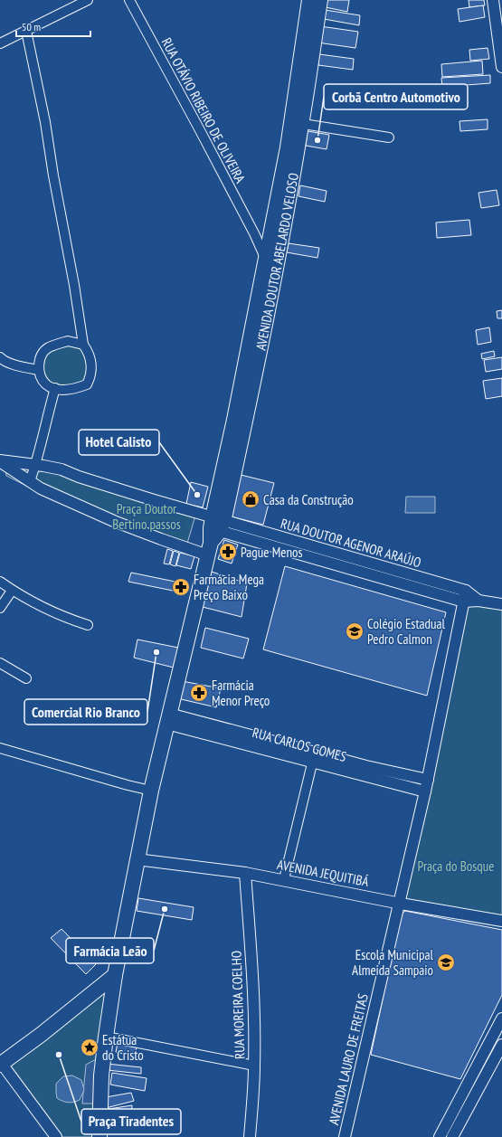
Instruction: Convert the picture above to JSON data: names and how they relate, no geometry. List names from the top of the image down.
{
  "streets": {
    "main road": ["AVENIDA DOUTOR ABELARDO VELOSO"],
    "street": [
      "RUA OTÁVIO RIBEIRO DE OLIVEIRA",
      "RUA DOUTOR AGENOR ARAÚJO",
      "RUA CARLOS GOMES",
      "AVENIDA JEQUITIBÁ",
      "RUA MOREIRA COELHO",
      "AVENIDA LAURO DE FREITAS"
    ]
  },
  "crossings": [
    ["RUA OTÁVIO RIBEIRO DE OLIVEIRA", "AVENIDA DOUTOR ABELARDO VELOSO"],
    ["AVENIDA DOUTOR ABELARDO VELOSO", "RUA DOUTOR AGENOR ARAÚJO"],
    ["AVENIDA JEQUITIBÁ", "RUA MOREIRA COELHO"],
    ["AVENIDA JEQUITIBÁ", "AVENIDA LAURO DE FREITAS"]
  ],
  "parks": ["Praça Doutor Bertino passos", "Praça do Bosque"],
  "places": {
    "other": [
      "Corbã Centro Automotivo",
      "Hotel Calisto",
      "Comercial Rio Branco",
      "Farmácia Leão",
      "Praça Tiradentes"
    ],
    "shop": ["Casa da Construção"],
    "pharmacy": ["Pague Menos", "Farmácia Mega Preço Baixo", "Farmácia Menor Preço"],
    "school or university": ["Colégio Estadual Pedro Calmon", "Escola Municipal Almeida Sampaio"],
    "place": ["Estátua do Cristo"]
  },
  "scale_bar": "50 m"
}
